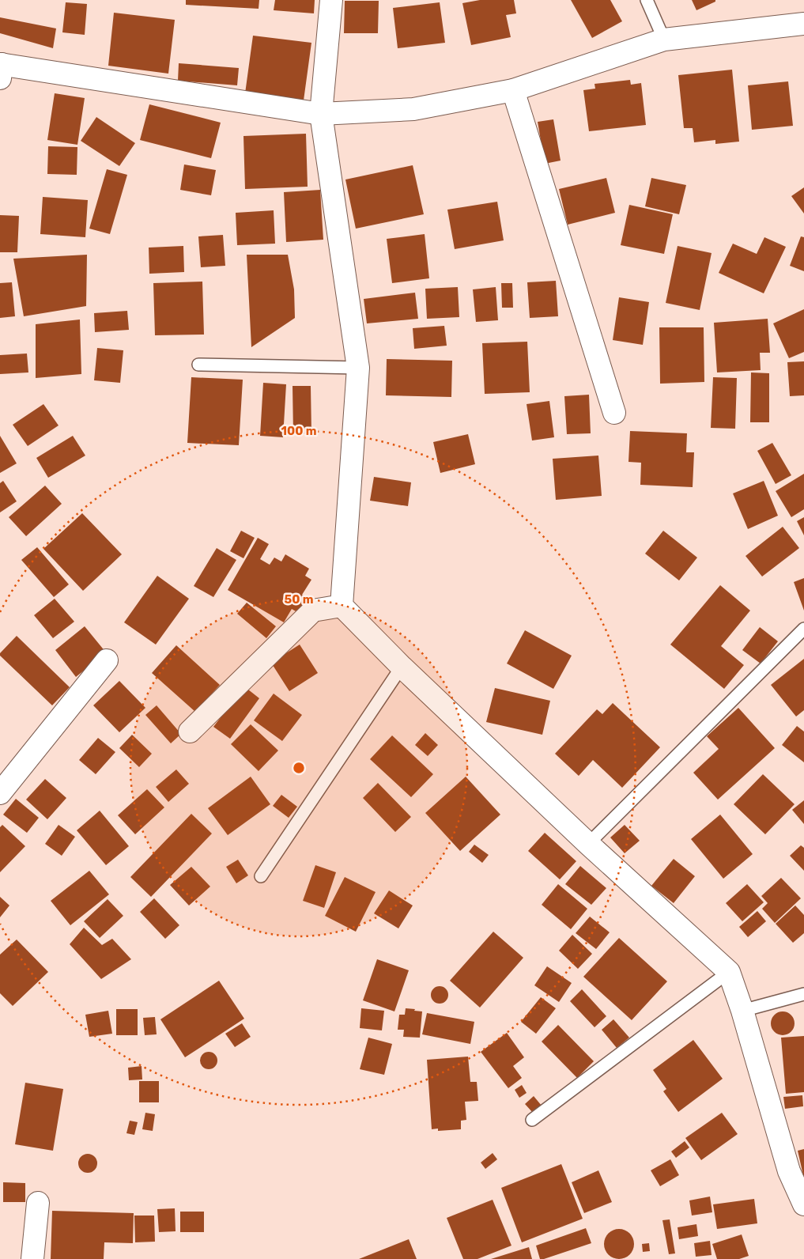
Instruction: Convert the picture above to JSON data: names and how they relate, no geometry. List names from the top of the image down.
{
  "rings": ["100 m", "50 m"]
}
